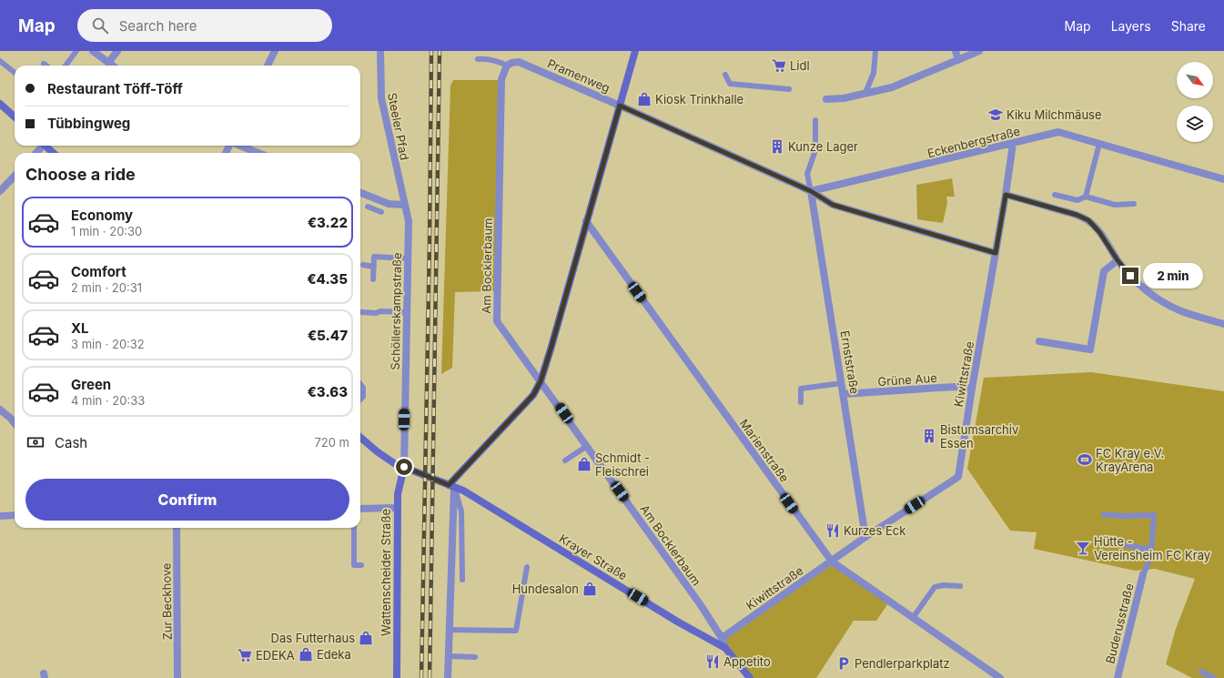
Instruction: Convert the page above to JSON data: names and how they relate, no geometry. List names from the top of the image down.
{
  "streets": {
    "main road": ["Krayer Straße", "Wattenscheider Straße"],
    "street": [
      "Pramenweg",
      "Steeler Pfad",
      "Eckenbergstraße",
      "Am Bocklerbaum",
      "Schöllerskampstraße",
      "Ernststraße",
      "Kiwittstraße",
      "Grüne Aue",
      "Marienstraße",
      "Zur Beckhove",
      "Buderusstraße"
    ]
  },
  "crossings": [
    ["Pramenweg", "Eckenbergstraße"],
    ["Pramenweg", "Am Bocklerbaum"],
    ["Pramenweg", "Ernststraße"],
    ["Pramenweg", "Kiwittstraße"],
    ["Steeler Pfad", "Schöllerskampstraße"],
    ["Eckenbergstraße", "Ernststraße"],
    ["Eckenbergstraße", "Kiwittstraße"],
    ["Am Bocklerbaum", "Kiwittstraße"],
    ["Am Bocklerbaum", "Krayer Straße"],
    ["Schöllerskampstraße", "Krayer Straße"],
    ["Schöllerskampstraße", "Wattenscheider Straße"],
    ["Ernststraße", "Kiwittstraße"],
    ["Ernststraße", "Grüne Aue"],
    ["Kiwittstraße", "Grüne Aue"],
    ["Kiwittstraße", "Marienstraße"],
    ["Krayer Straße", "Wattenscheider Straße"]
  ],
  "places": {
    "supermarket": ["Lidl", "EDEKA"],
    "shop": [
      "Kiosk Trinkhalle",
      "Schmidt - Fleischrei",
      "Hundesalon",
      "Das Futterhaus",
      "Edeka"
    ],
    "school or university": ["Kiku Milchmäuse"],
    "building": ["Kunze Lager", "Bistumsarchiv Essen"],
    "sports": ["FC Kray e.V. KrayArena"],
    "restaurant": ["Kurzes Eck", "Appetito"],
    "bar": ["Hütte - Vereinsheim FC Kray"],
    "parking": ["Pendlerparkplatz"]
  },
  "north": "bottom right",
  "page": {
    "header": "Map",
    "search": "Search here",
    "nav": ["Map", "Layers", "Share"],
    "banner": ["Restaurant Töff-Töff", "Tübbingweg"],
    "heading": "Choose a ride",
    "list": [
      {
        "name": "Economy",
        "note": "1 min · 20:30",
        "value": "€3.22"
      },
      {
        "name": "Comfort",
        "note": "2 min · 20:31",
        "value": "€4.35"
      },
      {
        "name": "XL",
        "note": "3 min · 20:32",
        "value": "€5.47"
      },
      {
        "name": "Green",
        "note": "4 min · 20:33",
        "value": "€3.63"
      }
    ],
    "bubble": "2 min",
    "pay": ["Cash", "720 m"],
    "buttons": "Confirm"
  }
}
